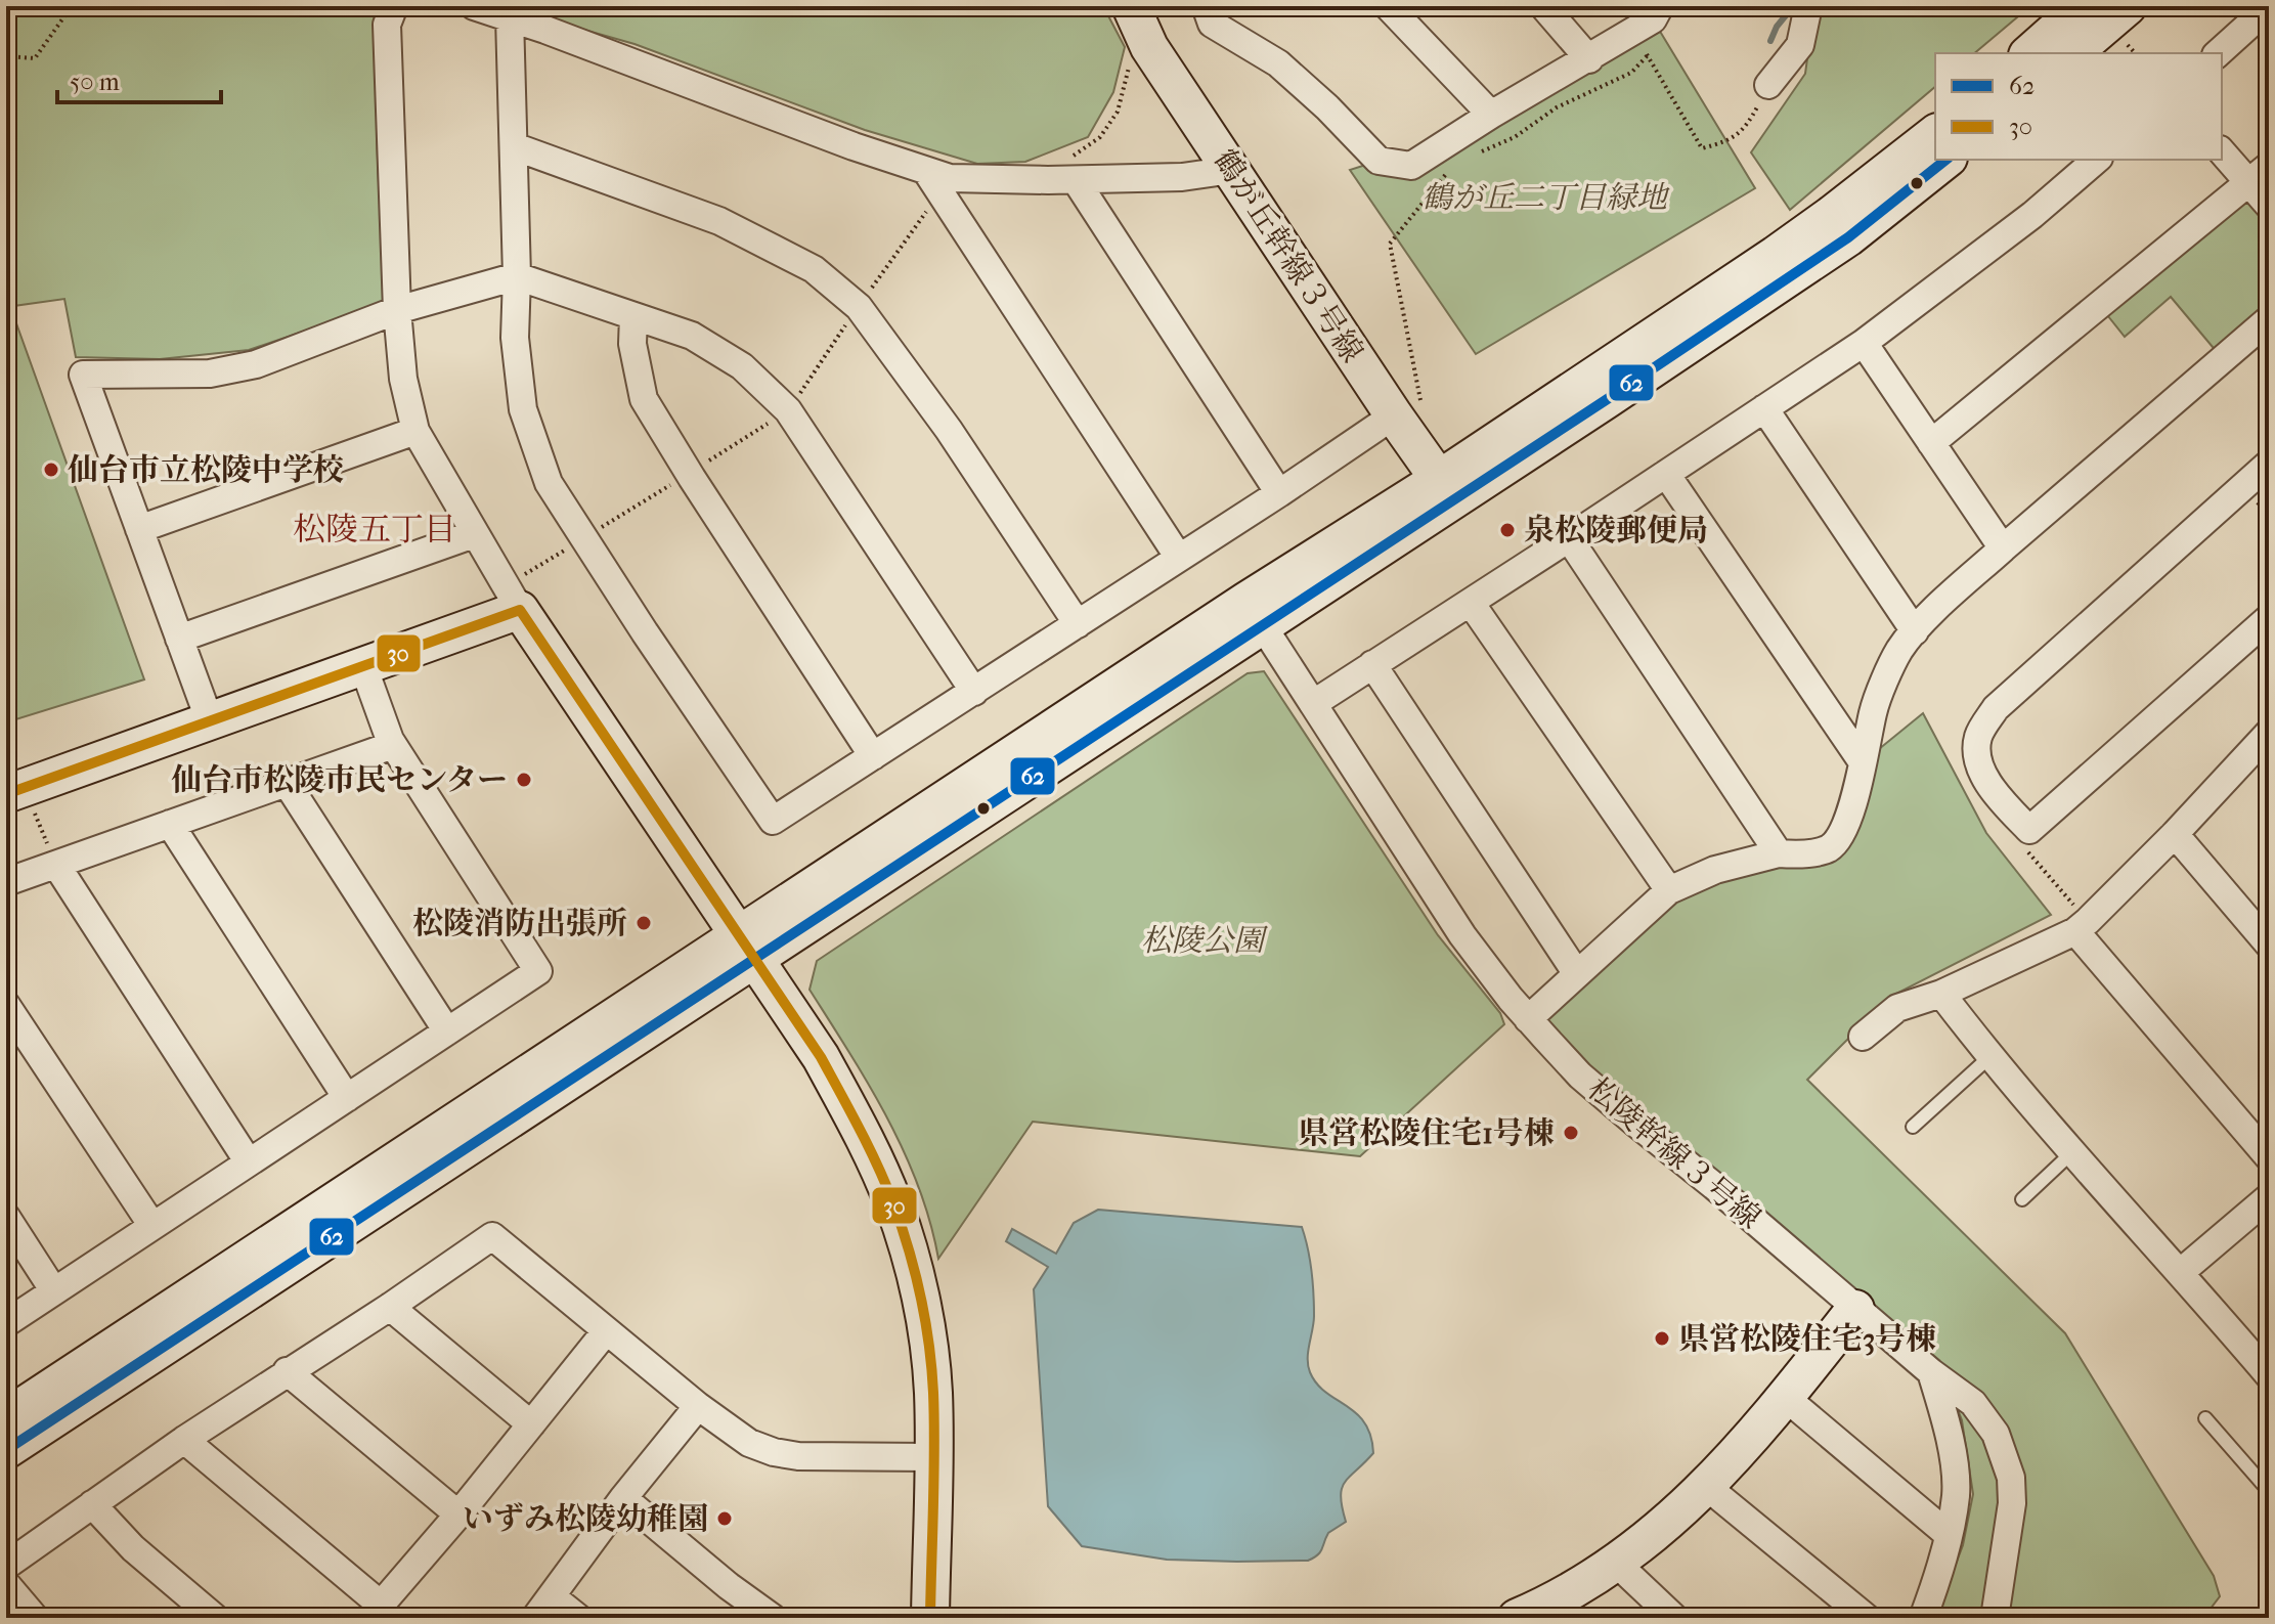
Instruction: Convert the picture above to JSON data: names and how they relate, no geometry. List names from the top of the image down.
{
  "streets": {
    "street": ["鶴が丘幹線３号線", "松陵幹線３号線"]
  },
  "districts": ["松陵五丁目"],
  "parks": ["鶴が丘二丁目緑地", "松陵公園"],
  "places": [
    "仙台市立松陵中学校",
    "泉松陵郵便局",
    "仙台市松陵市民センター",
    "松陵消防出張所",
    "県営松陵住宅1号棟",
    "県営松陵住宅3号棟",
    "いずみ松陵幼稚園"
  ],
  "lines": ["transit line 62", "transit line 30"],
  "legend": ["62", "30"],
  "scale_bar": "50 m"
}
